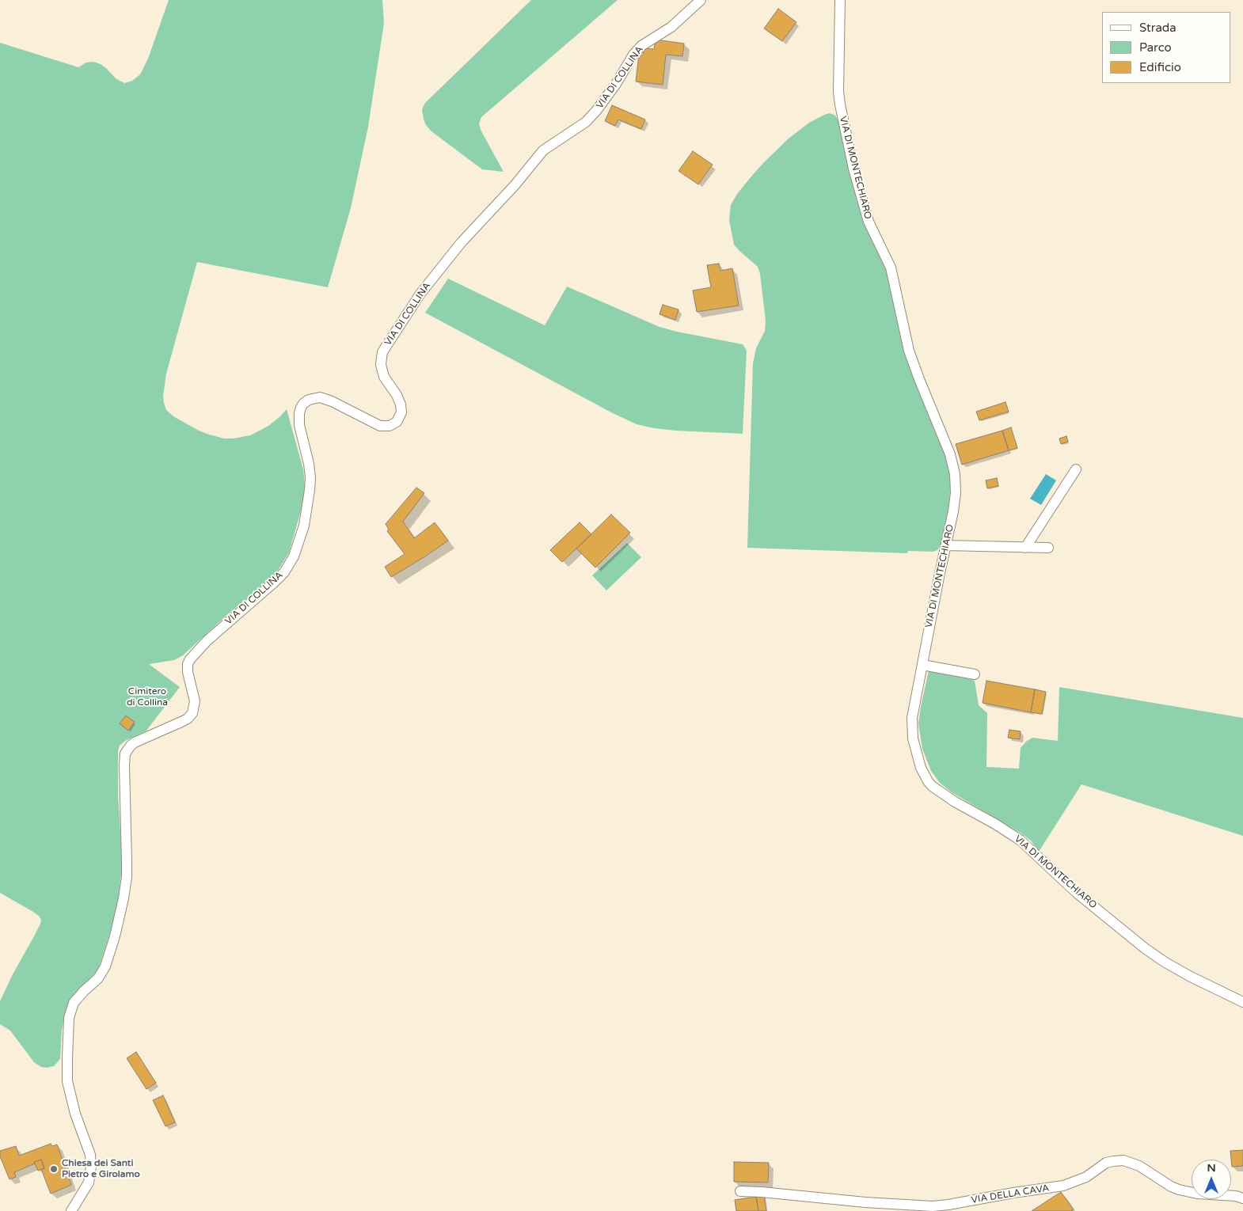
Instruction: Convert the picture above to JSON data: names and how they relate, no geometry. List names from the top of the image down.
{
  "streets": {
    "street": ["VIA DI COLLINA", "VIA DI MONTECHIARO", "VIA DELLA CAVA"]
  },
  "parks": ["Cimitero di Collina"],
  "places": ["Chiesa dei Santi Pietro e Girolamo"],
  "legend": ["Strada", "Parco", "Edificio"],
  "north": "top"
}
